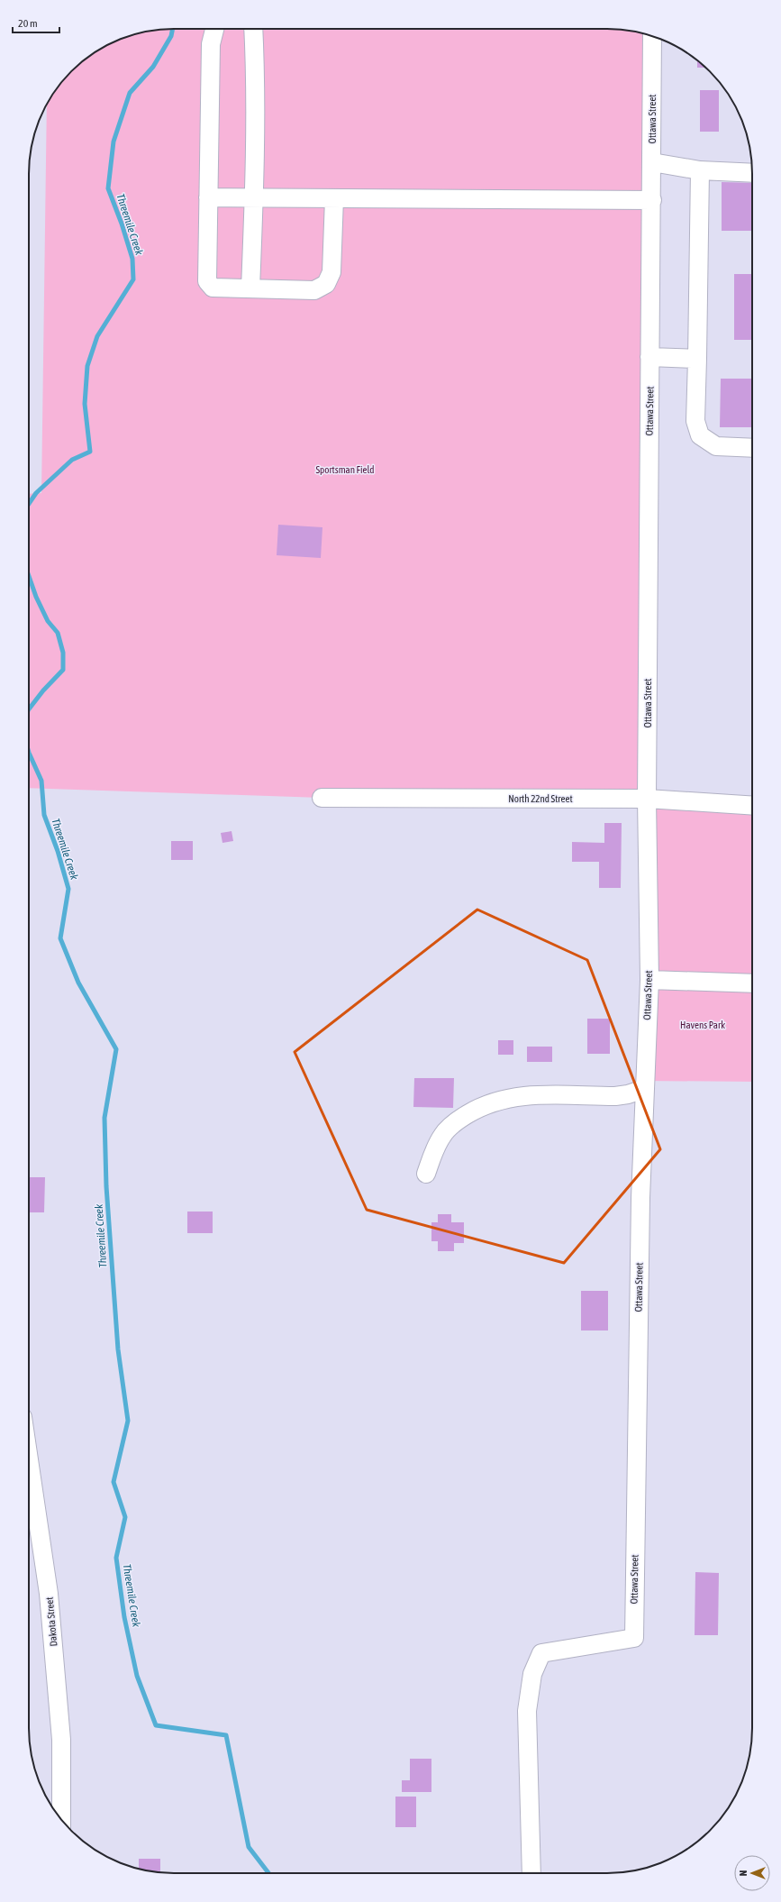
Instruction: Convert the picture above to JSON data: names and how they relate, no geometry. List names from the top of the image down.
{
  "streets": {
    "street": ["Ottawa Street", "North 22nd Street", "Dakota Street"]
  },
  "crossings": [
    ["Ottawa Street", "North 22nd Street"]
  ],
  "water": ["Threemile Creek"],
  "parks": ["Sportsman Field", "Havens Park"],
  "scale_bar": "20 m",
  "north": "left"
}
